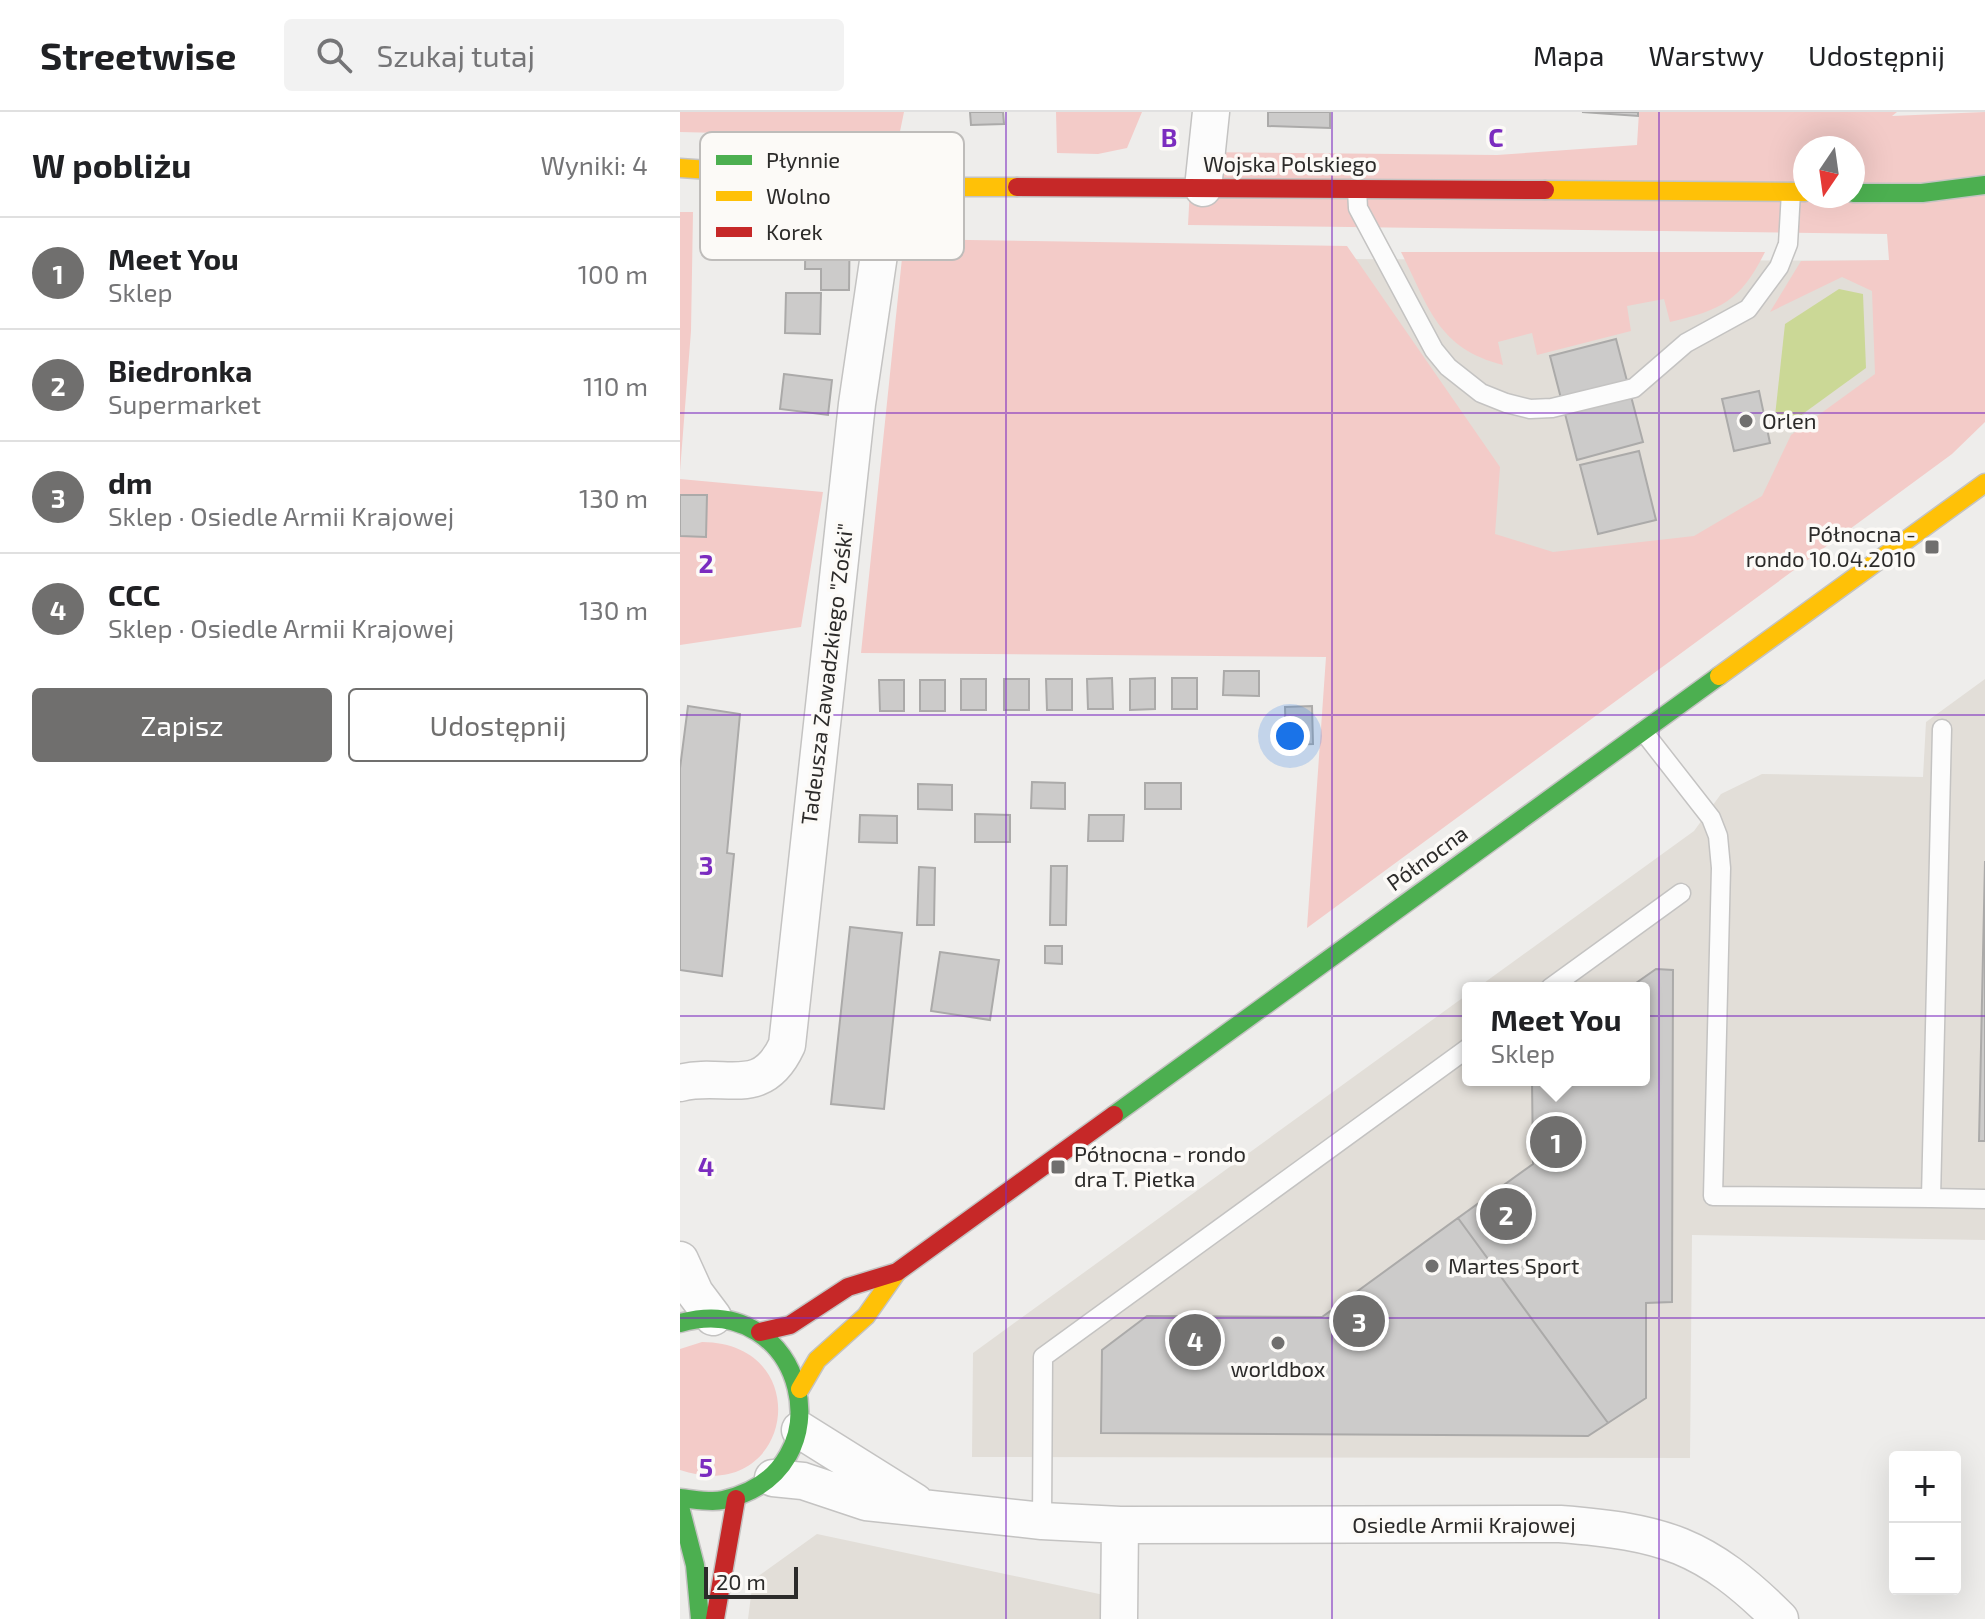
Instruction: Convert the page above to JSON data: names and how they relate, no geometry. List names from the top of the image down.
{
  "streets": {
    "street": [
      "Wojska Polskiego",
      "Tadeusza Zawadzkiego \"Zośki\"",
      "Północna",
      "Osiedle Armii Krajowej"
    ]
  },
  "places": {
    "other": ["Orlen", "Martes Sport", "worldbox"],
    "transit": ["Północna - rondo 10.04.2010", "Północna - rondo dra T. Pietka"]
  },
  "legend": ["Płynnie", "Wolno", "Korek"],
  "scale_bar": "20 m",
  "north": "bottom",
  "page": {
    "header": "Streetwise",
    "search": "Szukaj tutaj",
    "nav": ["Mapa", "Warstwy", "Udostępnij"],
    "heading": ["W pobliżu", "Wyniki: 4"],
    "list": [
      {
        "mark": "1",
        "name": "Meet You",
        "note": "Sklep",
        "value": "100 m"
      },
      {
        "mark": "2",
        "name": "Biedronka",
        "note": "Supermarket",
        "value": "110 m"
      },
      {
        "mark": "3",
        "name": "dm",
        "note": "Sklep · Osiedle Armii Krajowej",
        "value": "130 m"
      },
      {
        "mark": "4",
        "name": "CCC",
        "note": "Sklep · Osiedle Armii Krajowej",
        "value": "130 m"
      }
    ],
    "buttons": ["Zapisz", "Udostępnij"],
    "popup": ["Meet You", "Sklep"],
    "pins": [
      "1",
      "2",
      "3",
      "4"
    ],
    "map_buttons": ["+", "−"],
    "scale": "20 m"
  },
  "grid": {
    "columns": ["B", "C"],
    "rows": [
      "2",
      "3",
      "4",
      "5"
    ]
  }
}
